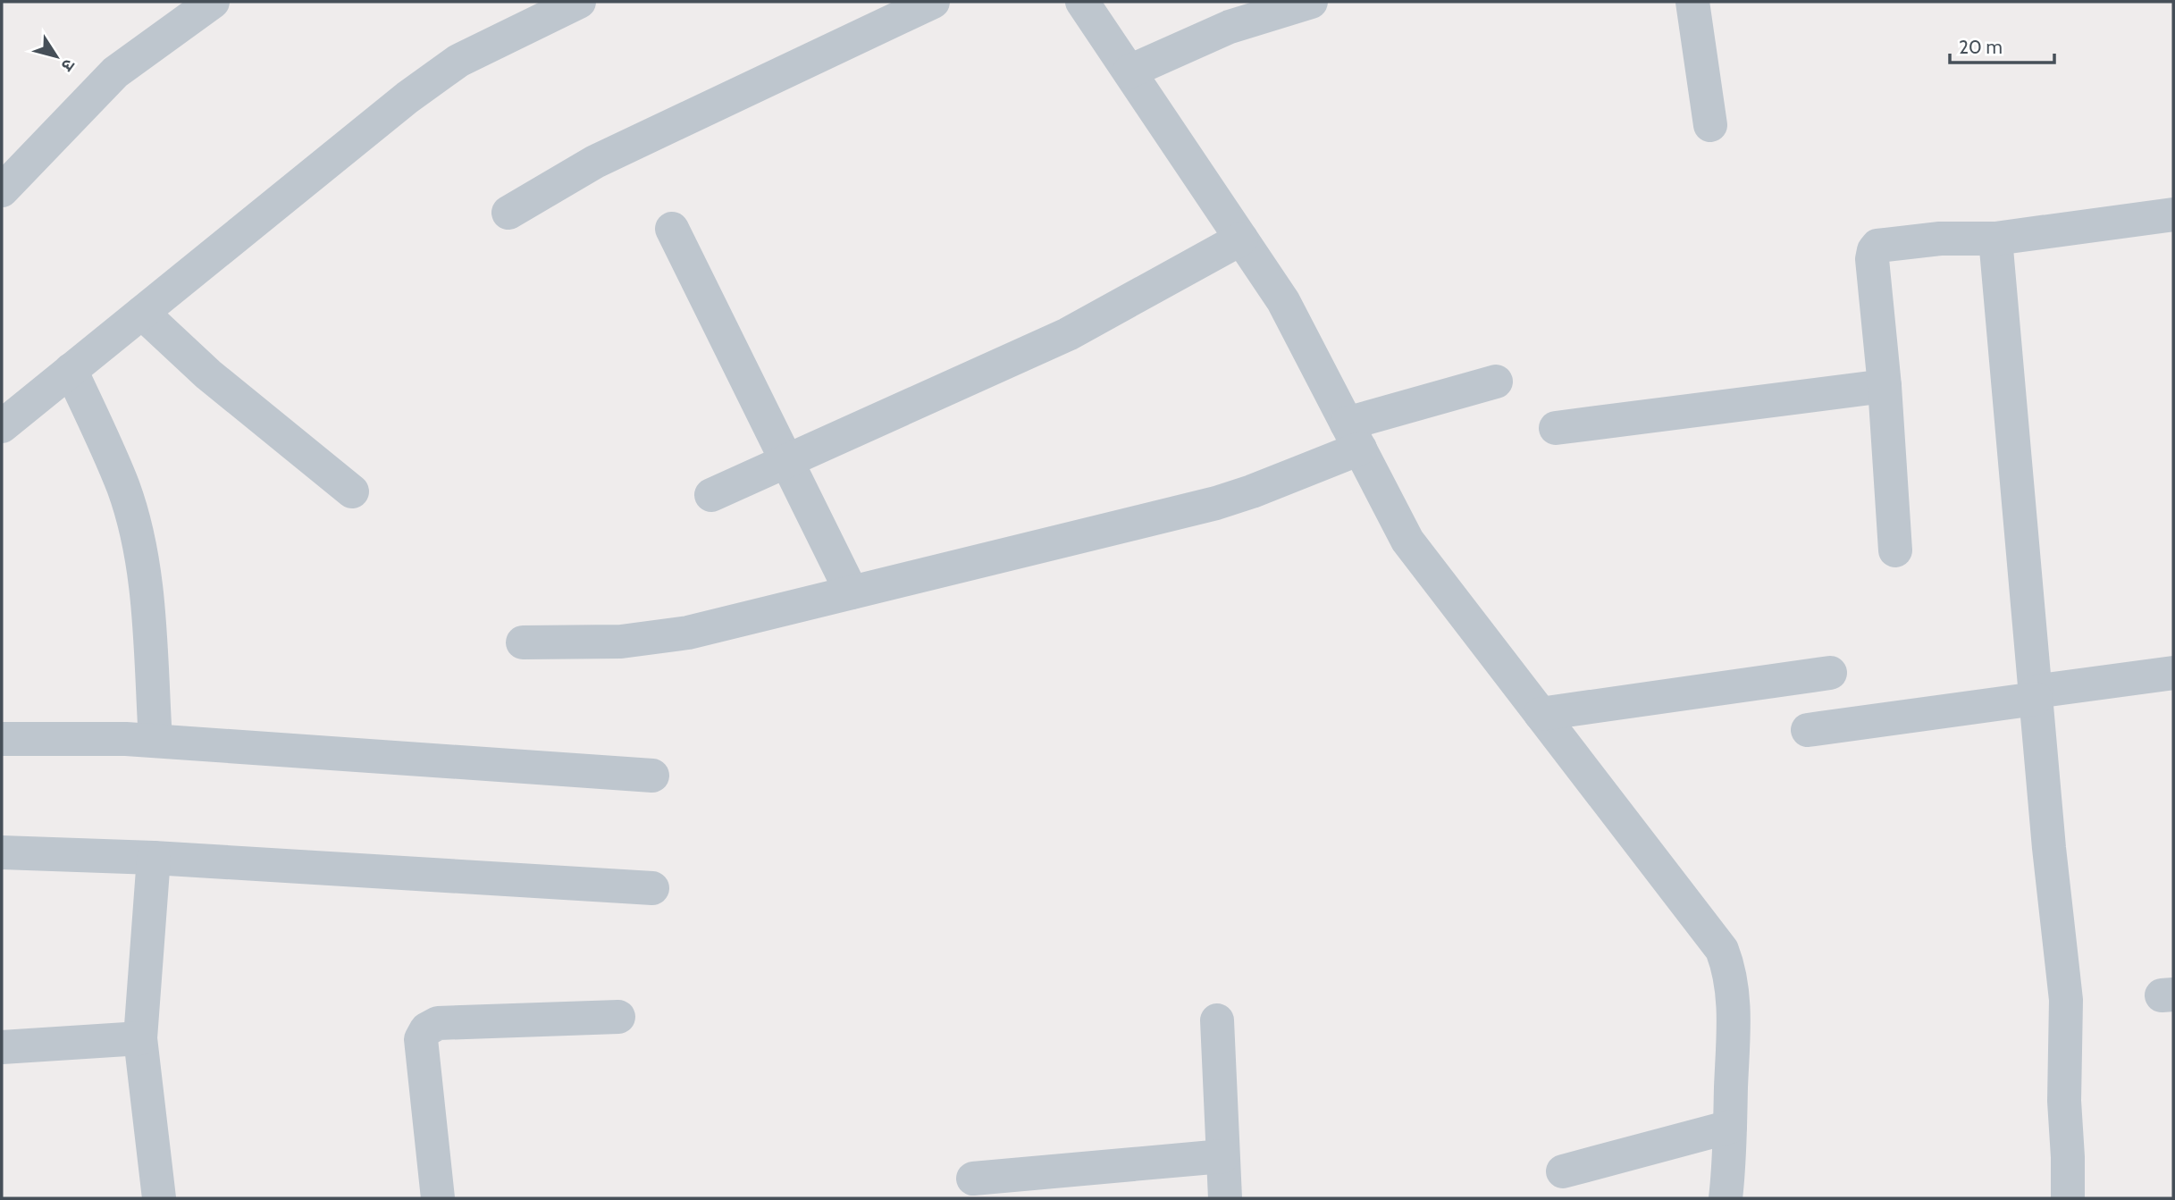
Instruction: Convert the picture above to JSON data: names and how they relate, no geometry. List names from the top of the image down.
{
  "scale_bar": "20 m",
  "north": "bottom right"
}
